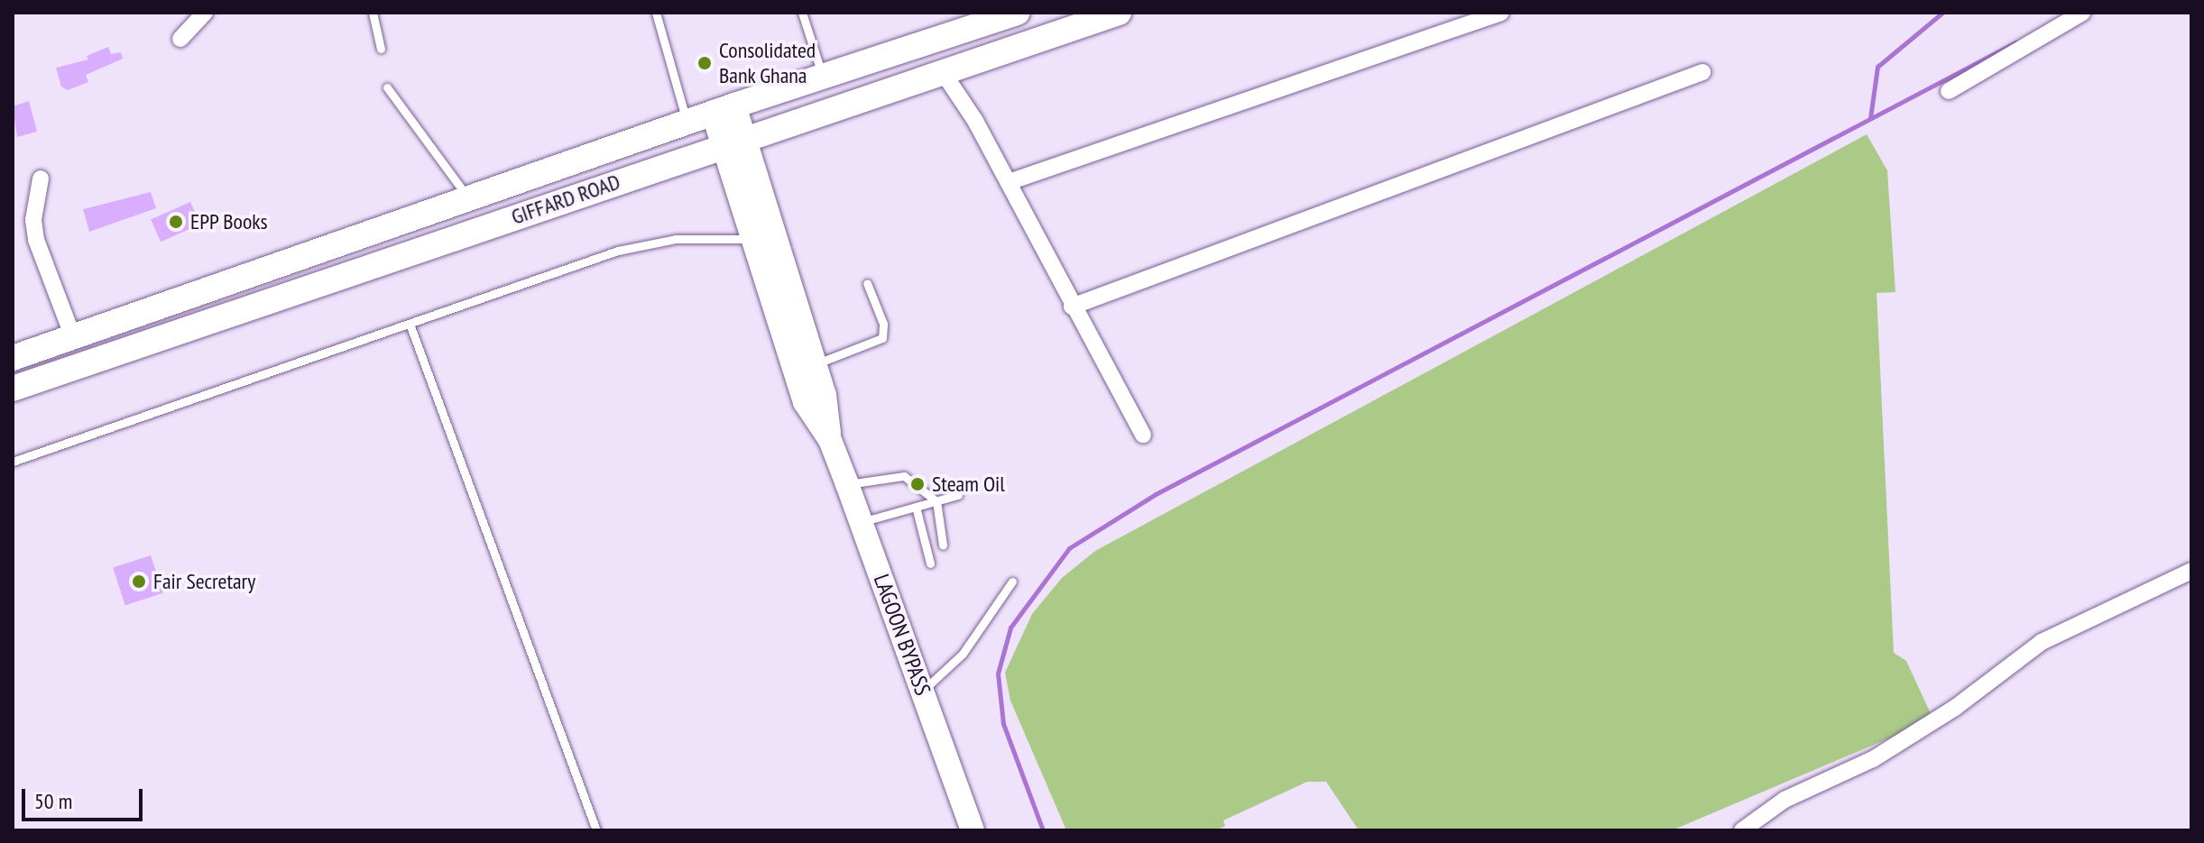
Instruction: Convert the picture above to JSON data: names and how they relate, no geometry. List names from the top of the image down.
{
  "streets": {
    "main road": ["GIFFARD ROAD"],
    "street": ["LAGOON BYPASS"]
  },
  "crossings": [
    ["GIFFARD ROAD", "LAGOON BYPASS"]
  ],
  "places": [
    "Consolidated Bank Ghana",
    "EPP Books",
    "Steam Oil",
    "Fair Secretary"
  ],
  "scale_bar": "50 m"
}
